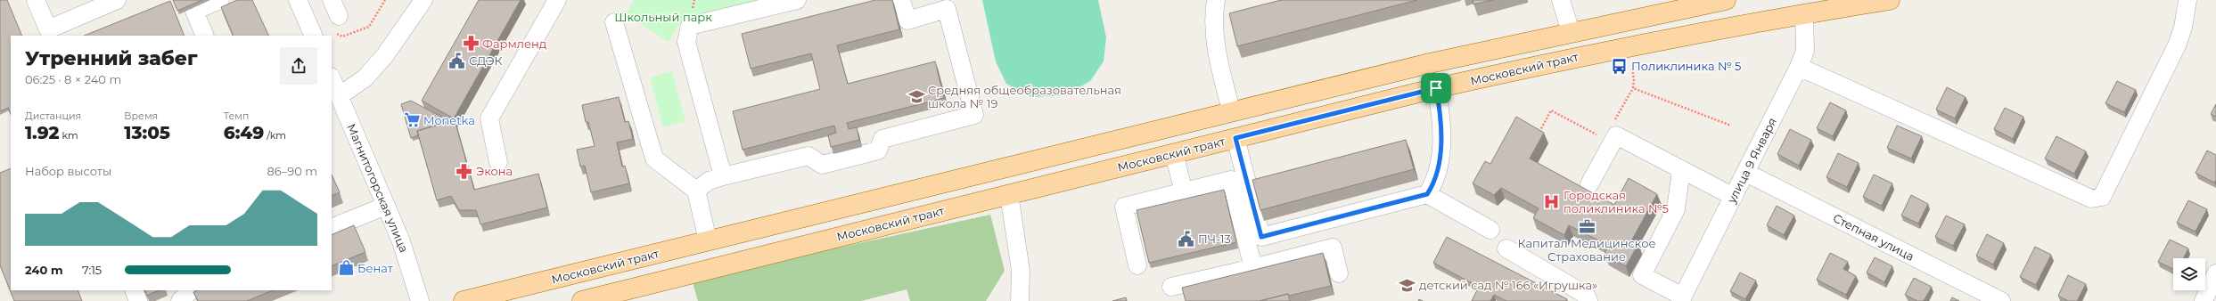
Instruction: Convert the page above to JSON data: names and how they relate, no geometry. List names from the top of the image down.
{
  "streets": {
    "main road": ["Московский тракт"],
    "street": ["улица 9 Января", "Магнитогорская улица", "Степная улица"]
  },
  "crossings": [
    ["Московский тракт", "улица 9 Января"],
    ["улица 9 Января", "Степная улица"]
  ],
  "parks": ["Школьный парк"],
  "places": {
    "pharmacy": ["Фармленд", "Экона"],
    "public building": ["СДЭК", "ПЧ-13"],
    "bus stop": ["Поликлиника № 5"],
    "school or university": ["Средняя общеобразовательная школа № 19", "детский сад № 166 «Игрушка»"],
    "supermarket": ["Monetka"],
    "hospital": ["Городская поликлиника №5"],
    "office": ["Капитал Медицинское Страхование"],
    "shop": ["Бенат"]
  },
  "page": {
    "heading": ["Утренний забег", "06:25 · 8 × 240 m"],
    "stats": [
      ["Дистанция", "1.92 km"],
      ["Время", "13:05"],
      ["Темп", "6:49 /km"]
    ],
    "chart": ["Набор высоты", "86–90 m"],
    "list": [
      {
        "name": "240 m",
        "note": "7:15"
      }
    ]
  }
}
